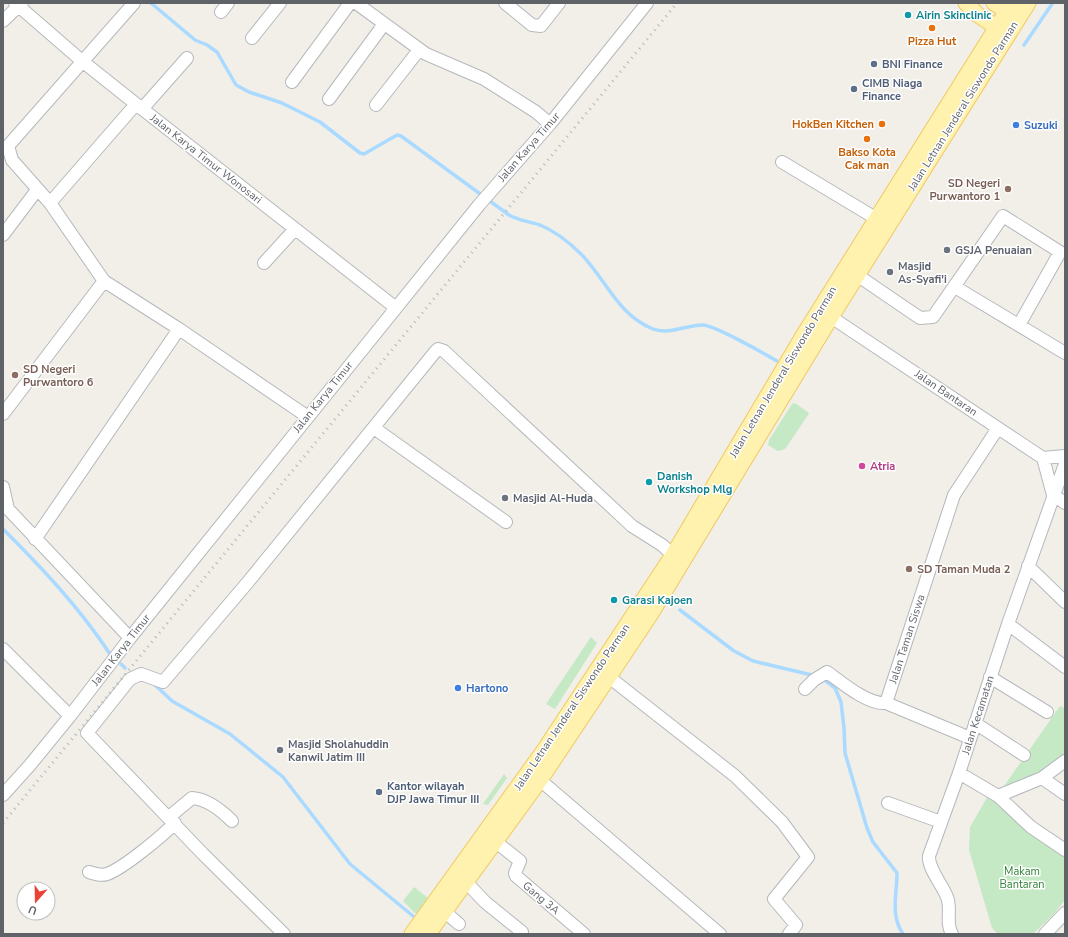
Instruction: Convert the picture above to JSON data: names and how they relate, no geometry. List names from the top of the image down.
{
  "streets": {
    "main road": ["Jalan Letnan Jenderal Siswondo Parman"],
    "street": [
      "Jalan Karya Timur",
      "Jalan Karya Timur Wonosari",
      "Jalan Bantaran",
      "Jalan Taman Siswa",
      "Jalan Kecamatan",
      "Gang 3A"
    ]
  },
  "crossings": [
    ["Jalan Letnan Jenderal Siswondo Parman", "Jalan Bantaran"],
    ["Jalan Letnan Jenderal Siswondo Parman", "Gang 3A"],
    ["Jalan Karya Timur", "Jalan Karya Timur Wonosari"],
    ["Jalan Bantaran", "Jalan Taman Siswa"]
  ],
  "parks": ["Makam Bantaran"],
  "places": [
    "Airin Skinclinic",
    "Pizza Hut",
    "BNI Finance",
    "CIMB Niaga Finance",
    "HokBen Kitchen",
    "Suzuki",
    "Bakso Kota Cak man",
    "SD Negeri Purwantoro 1",
    "GSJA Penuaian",
    "Masjid As-Syafi'i",
    "SD Negeri Purwantoro 6",
    "Atria",
    "Danish Workshop Mlg",
    "Masjid Al-Huda",
    "SD Taman Muda 2",
    "Garasi Kajoen",
    "Hartono",
    "Masjid Sholahuddin Kanwil Jatim III",
    "Kantor wilayah DJP Jawa Timur III"
  ],
  "north": "bottom"
}
